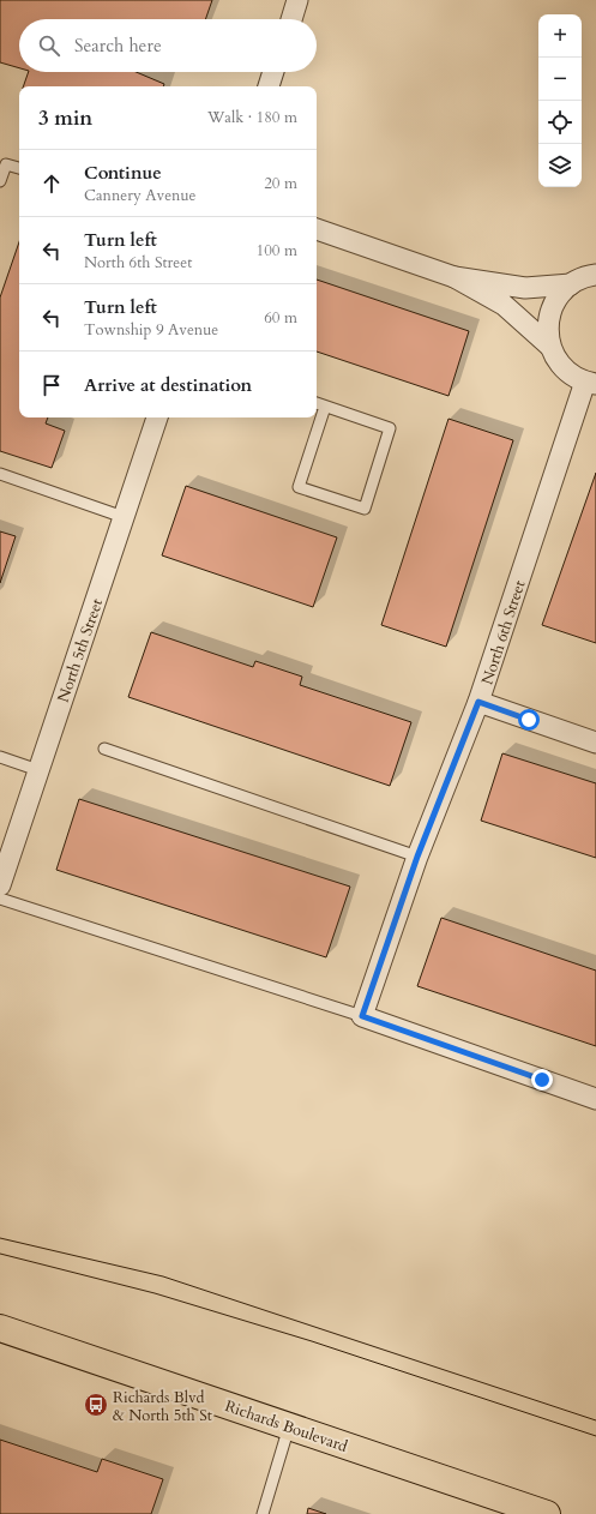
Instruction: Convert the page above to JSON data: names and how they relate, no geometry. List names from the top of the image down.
{
  "streets": {
    "main road": ["Richards Boulevard"],
    "street": ["North 6th Street", "North 5th Street"]
  },
  "places": {
    "bus stop": ["Richards Blvd & North 5th St"]
  },
  "page": {
    "map_buttons": ["+", "−"],
    "search": "Search here",
    "heading": ["3 min", "Walk · 180 m"],
    "list": [
      ["Continue", "Cannery Avenue", "20 m"],
      ["Turn left", "North 6th Street", "100 m"],
      ["Turn left", "Township 9 Avenue", "60 m"],
      "Arrive at destination"
    ]
  }
}
